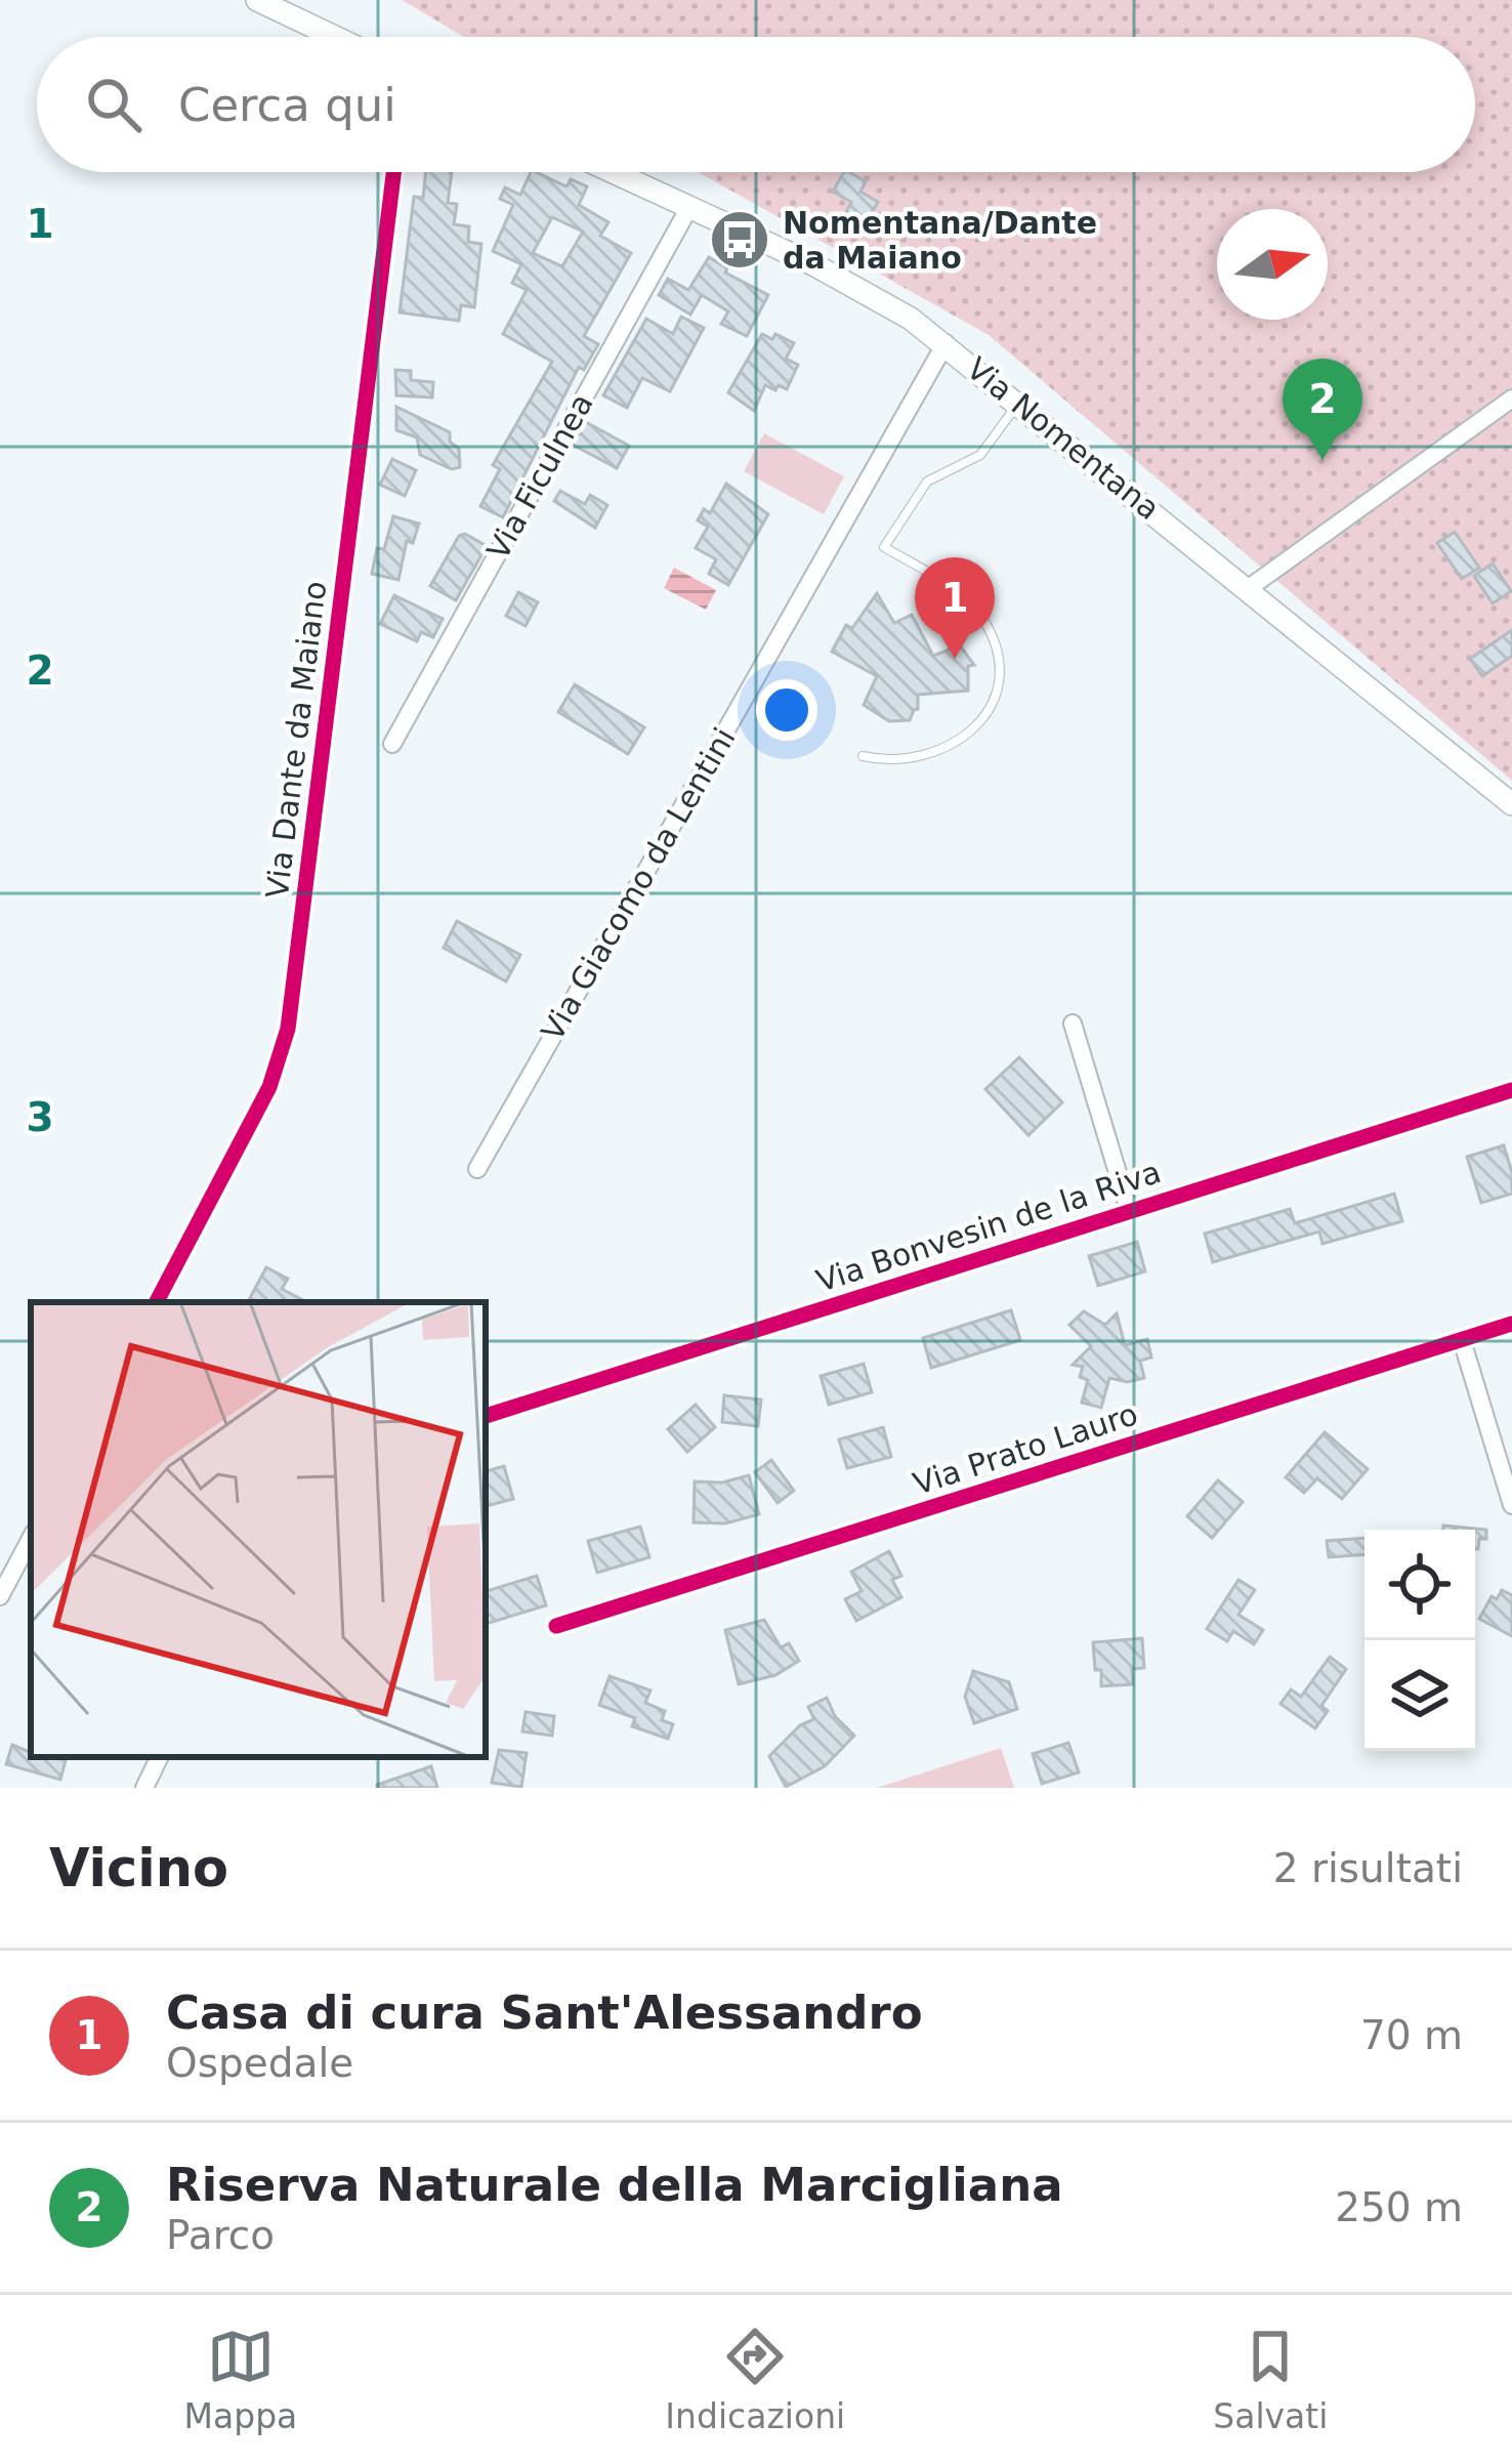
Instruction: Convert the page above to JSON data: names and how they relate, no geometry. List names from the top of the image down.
{
  "streets": {
    "main road": ["Via Nomentana"],
    "street": [
      "Via Ficulnea",
      "Via Dante da Maiano",
      "Via Giacomo da Lentini",
      "Via Bonvesin de la Riva",
      "Via Prato Lauro"
    ]
  },
  "crossings": [
    ["Via Nomentana", "Via Ficulnea"],
    ["Via Nomentana", "Via Giacomo da Lentini"]
  ],
  "places": {
    "bus stop": ["Nomentana/Dante da Maiano"]
  },
  "north": "right",
  "page": {
    "search": "Cerca qui",
    "pins": ["2", "1"],
    "heading": ["Vicino", "2 risultati"],
    "list": [
      {
        "mark": "1",
        "name": "Casa di cura Sant'Alessandro",
        "note": "Ospedale",
        "value": "70 m"
      },
      {
        "mark": "2",
        "name": "Riserva Naturale della Marcigliana",
        "note": "Parco",
        "value": "250 m"
      }
    ],
    "nav": ["Mappa", "Indicazioni", "Salvati"]
  },
  "grid": {
    "rows": ["1", "2", "3"]
  }
}
